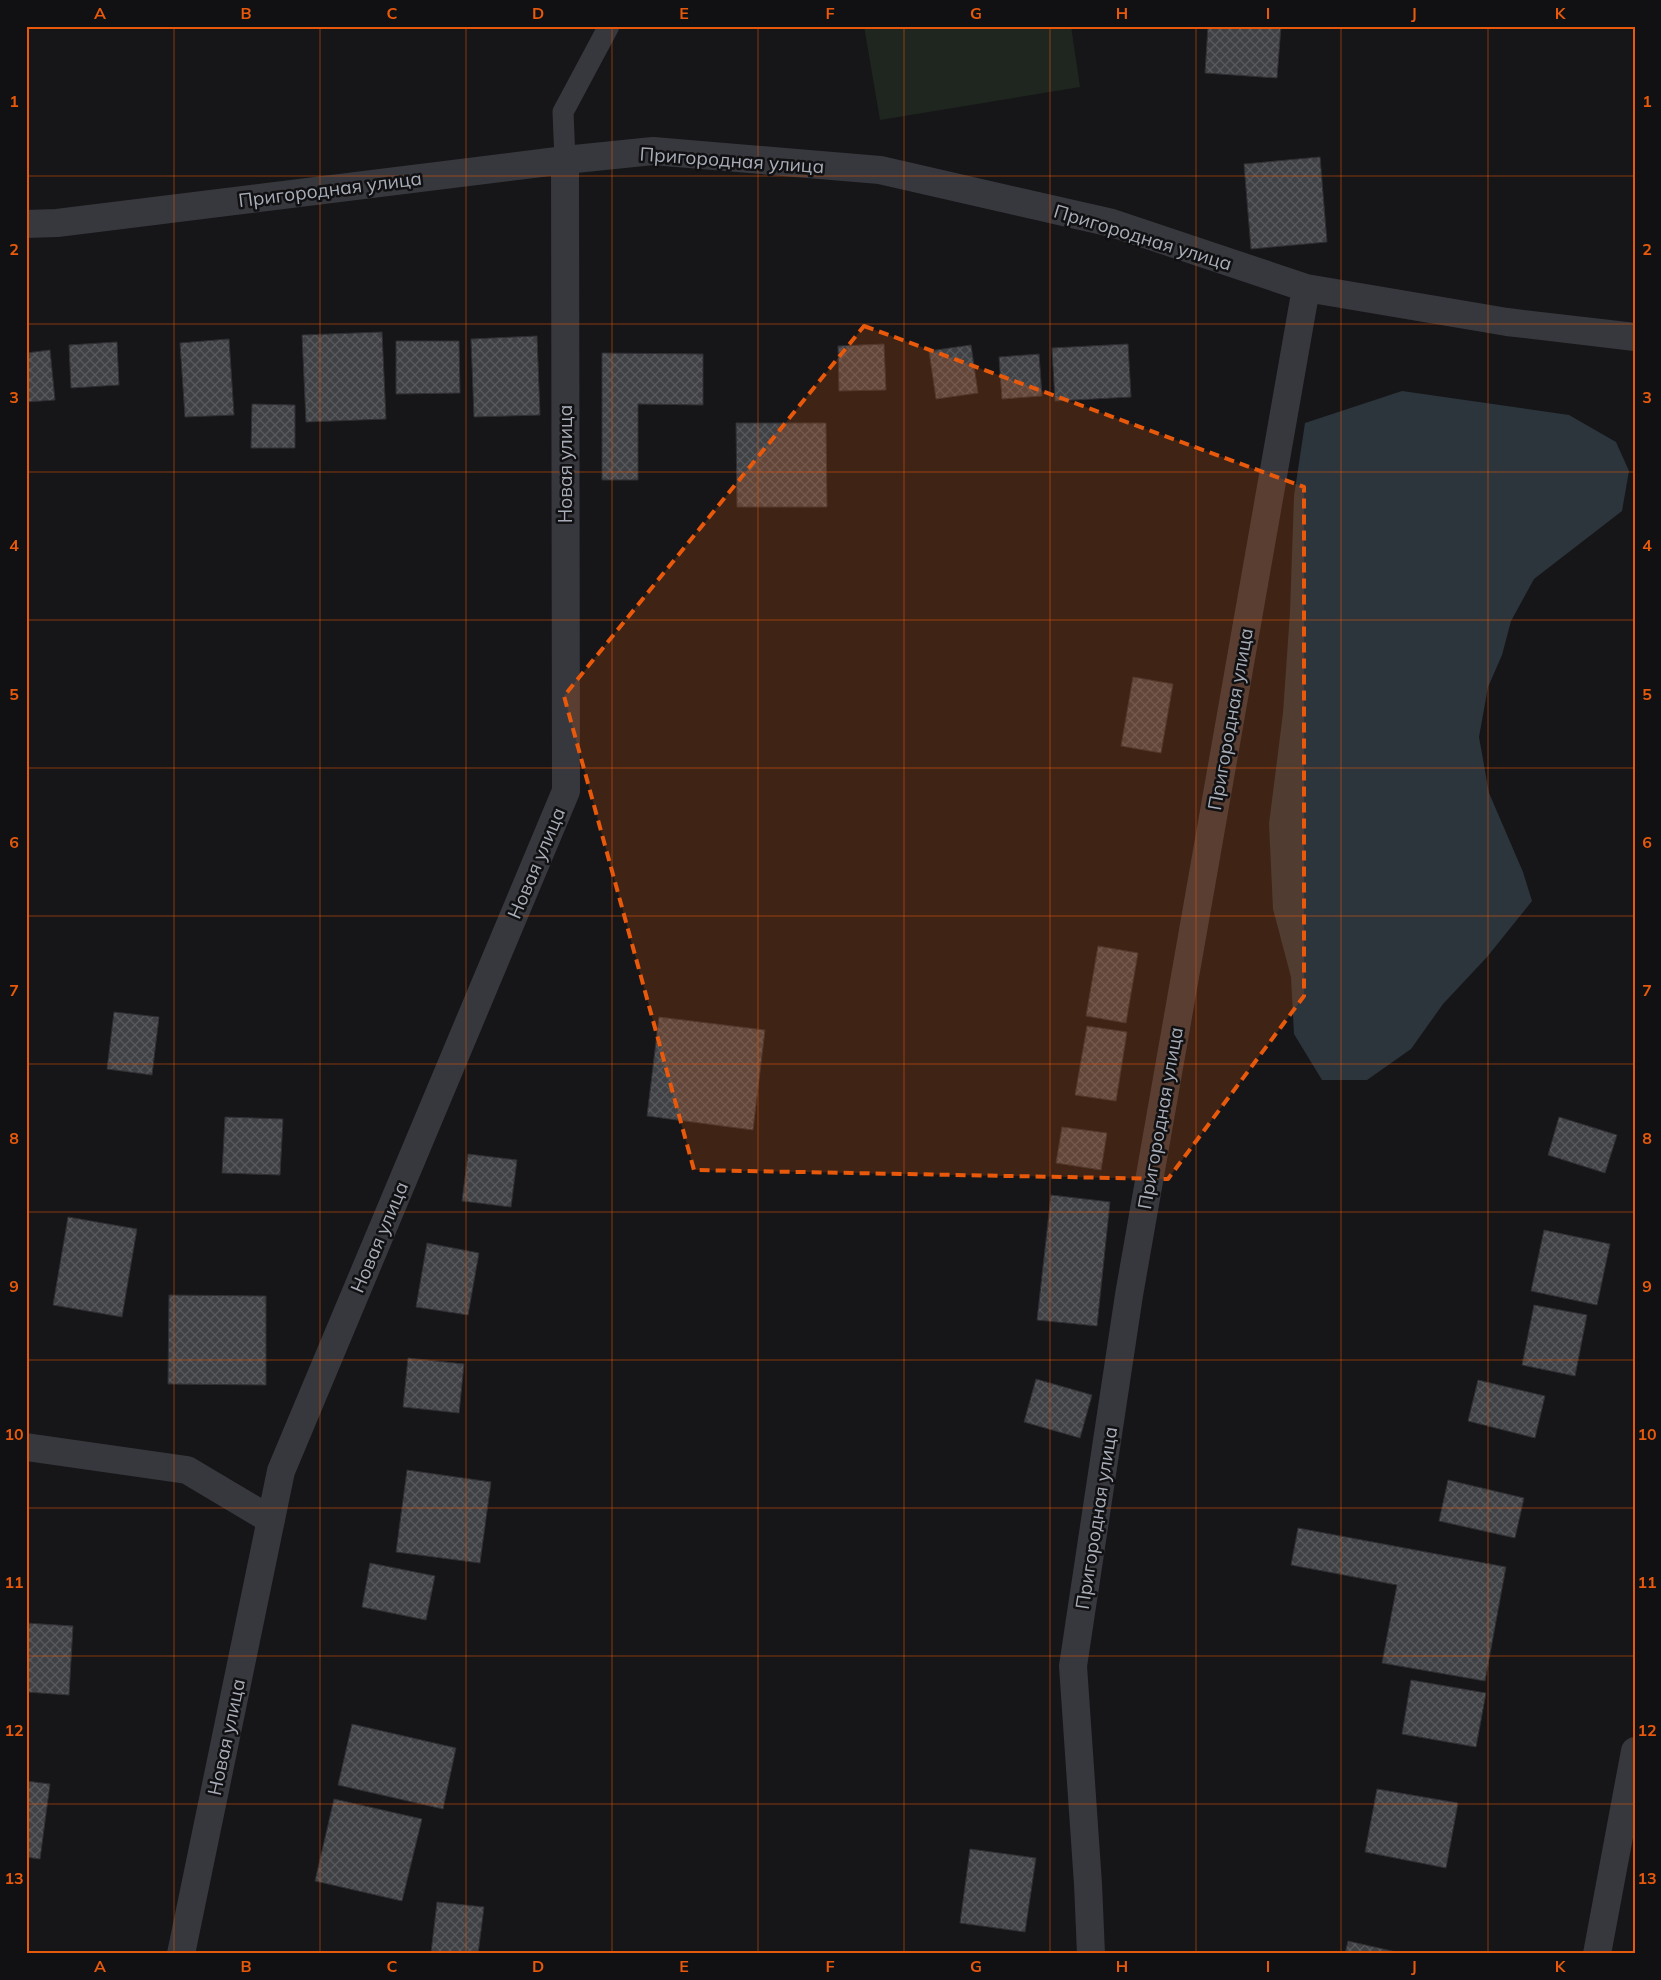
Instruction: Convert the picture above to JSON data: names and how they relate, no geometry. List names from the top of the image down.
{
  "streets": {
    "street": ["Пригородная улица", "Новая улица"]
  },
  "crossings": [
    ["Пригородная улица", "Новая улица"]
  ],
  "grid": {
    "columns": [
      "A",
      "B",
      "C",
      "D",
      "E",
      "F",
      "G",
      "H",
      "I",
      "J",
      "K"
    ],
    "rows": [
      "1",
      "2",
      "3",
      "4",
      "5",
      "6",
      "7",
      "8",
      "9",
      "10",
      "11",
      "12",
      "13"
    ]
  }
}
